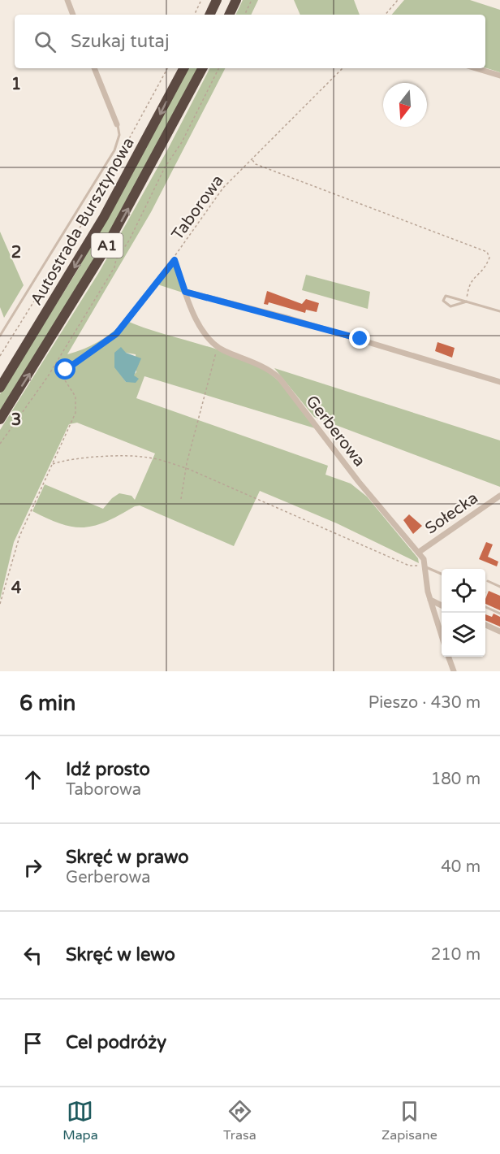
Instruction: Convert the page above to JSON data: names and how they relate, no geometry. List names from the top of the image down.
{
  "streets": {
    "highway": ["Autostrada Bursztynowa", "A1"],
    "street": ["Gerberowa", "Sołecka"],
    "path": ["Taborowa"]
  },
  "crossings": [
    ["Taborowa", "Gerberowa"],
    ["Gerberowa", "Sołecka"]
  ],
  "north": "bottom",
  "page": {
    "search": "Szukaj tutaj",
    "heading": ["6 min", "Pieszo · 430 m"],
    "list": [
      ["Idź prosto", "Taborowa", "180 m"],
      ["Skręć w prawo", "Gerberowa", "40 m"],
      ["Skręć w lewo", "210 m"],
      "Cel podróży"
    ],
    "nav": ["Mapa", "Trasa", "Zapisane"]
  },
  "grid": {
    "rows": [
      "1",
      "2",
      "3",
      "4"
    ]
  }
}
